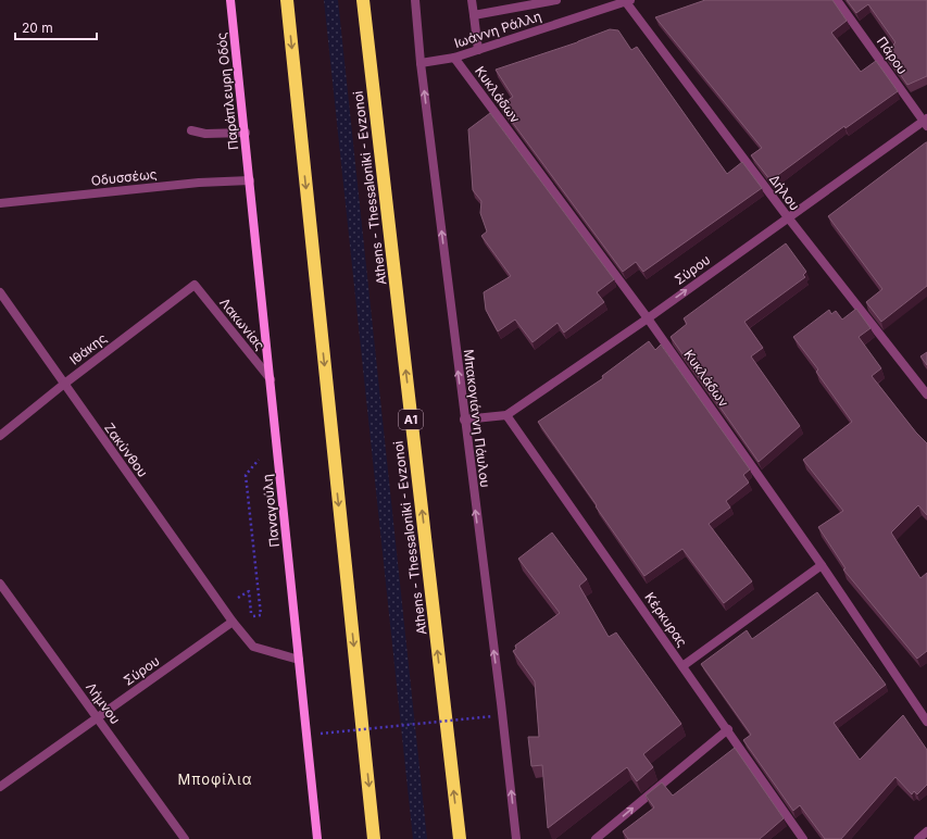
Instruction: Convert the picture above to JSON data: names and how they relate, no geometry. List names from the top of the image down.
{
  "streets": {
    "highway": ["Athens - Thessaloniki - Evzonoi", "Α1"],
    "street": [
      "Ιωάννη Ράλλη",
      "Πάρου",
      "Παράπλευρη Οδός",
      "Κυκλάδων",
      "Οδυσσέως",
      "Δήλου",
      "Σύρου",
      "Λακωνίας",
      "Ιθάκης",
      "Μπακογιάννη Πάυλου",
      "Ζακύνθου",
      "Παναγούλη",
      "Κέρκυρας",
      "Λήμνου"
    ]
  },
  "crossings": [
    ["Ιωάννη Ράλλη", "Κυκλάδων"],
    ["Ιωάννη Ράλλη", "Δήλου"],
    ["Ιωάννη Ράλλη", "Μπακογιάννη Πάυλου"],
    ["Πάρου", "Σύρου"],
    ["Παράπλευρη Οδός", "Οδυσσέως"],
    ["Παράπλευρη Οδός", "Παναγούλη"],
    ["Κυκλάδων", "Σύρου"],
    ["Οδυσσέως", "Παναγούλη"],
    ["Δήλου", "Σύρου"],
    ["Σύρου", "Μπακογιάννη Πάυλου"],
    ["Σύρου", "Ζακύνθου"],
    ["Σύρου", "Κέρκυρας"],
    ["Σύρου", "Λήμνου"],
    ["Λακωνίας", "Ιθάκης"],
    ["Λακωνίας", "Παναγούλη"],
    ["Ιθάκης", "Ζακύνθου"]
  ],
  "one_way": ["Μπακογιάννη Πάυλου"],
  "districts": ["Μποφίλια"],
  "scale_bar": "20 m"
}
